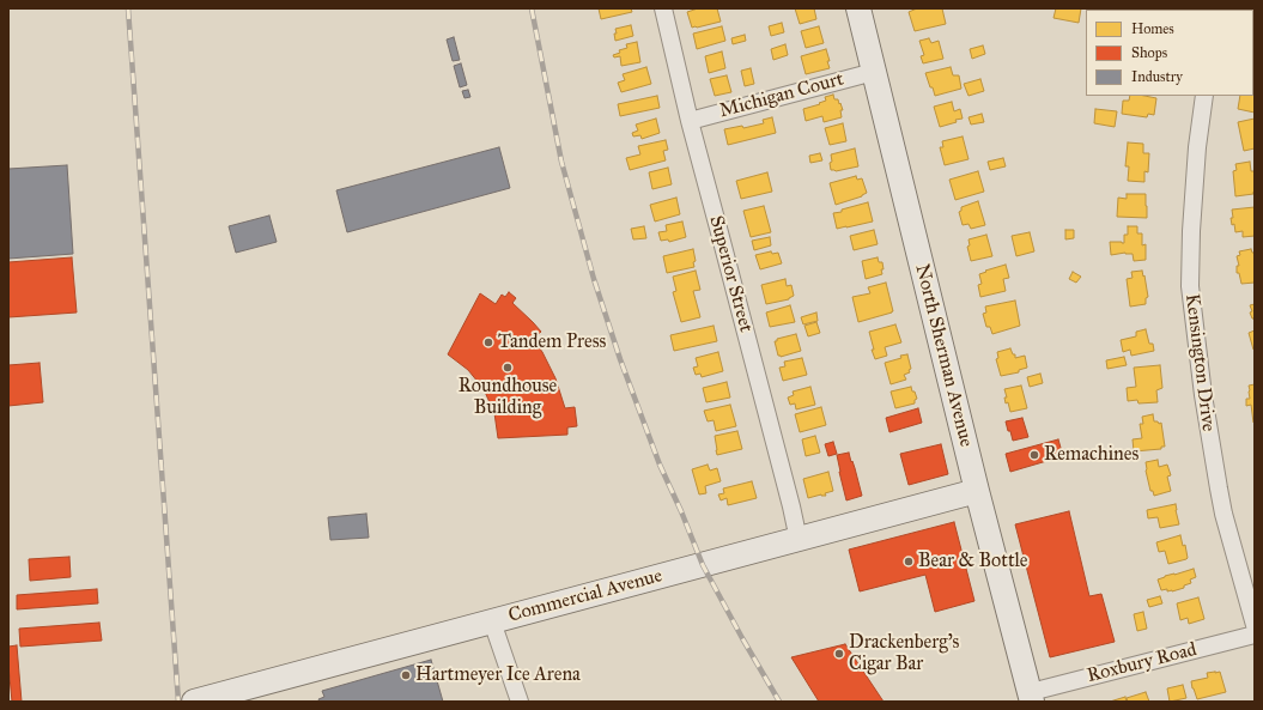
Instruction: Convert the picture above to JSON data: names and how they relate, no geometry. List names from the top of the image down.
{
  "streets": {
    "street": [
      "Michigan Court",
      "Superior Street",
      "North Sherman Avenue",
      "Kensington Drive",
      "Commercial Avenue",
      "Roxbury Road"
    ]
  },
  "crossings": [
    ["Michigan Court", "Superior Street"],
    ["Michigan Court", "North Sherman Avenue"],
    ["Superior Street", "Commercial Avenue"],
    ["North Sherman Avenue", "Commercial Avenue"],
    ["North Sherman Avenue", "Roxbury Road"]
  ],
  "places": [
    "Tandem Press",
    "Roundhouse Building",
    "Remachines",
    "Bear & Bottle",
    "Drackenberg's Cigar Bar",
    "Hartmeyer Ice Arena"
  ],
  "legend": ["Homes", "Shops", "Industry"]
}
